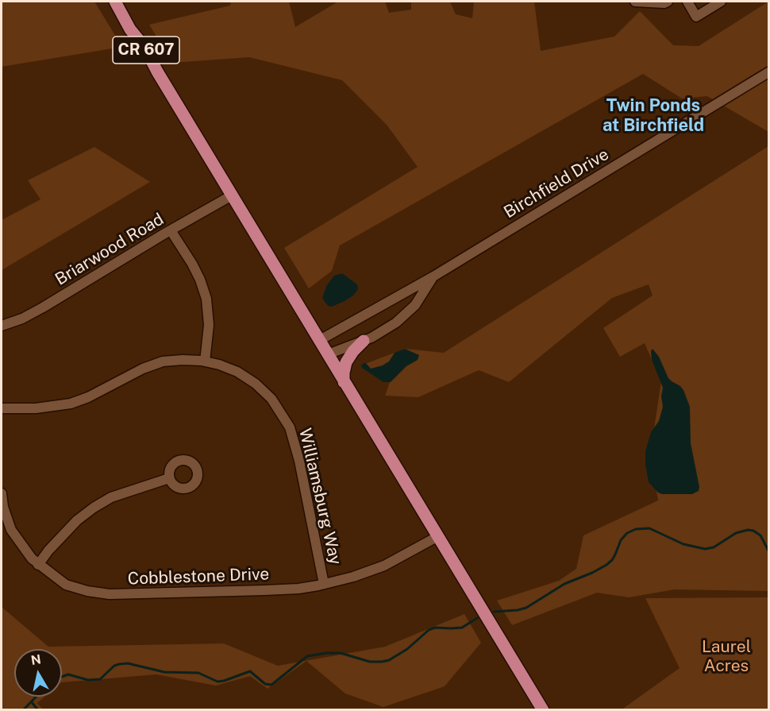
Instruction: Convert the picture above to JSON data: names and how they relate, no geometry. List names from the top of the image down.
{
  "streets": {
    "main road": ["CR 607"],
    "street": [
      "Birchfield Drive",
      "Briarwood Road",
      "Williamsburg Way",
      "Cobblestone Drive"
    ]
  },
  "crossings": [
    ["CR 607", "Briarwood Road"],
    ["Williamsburg Way", "Cobblestone Drive"]
  ],
  "districts": ["Twin Ponds at Birchfield"],
  "parks": ["Laurel Acres"],
  "north": "top"
}
